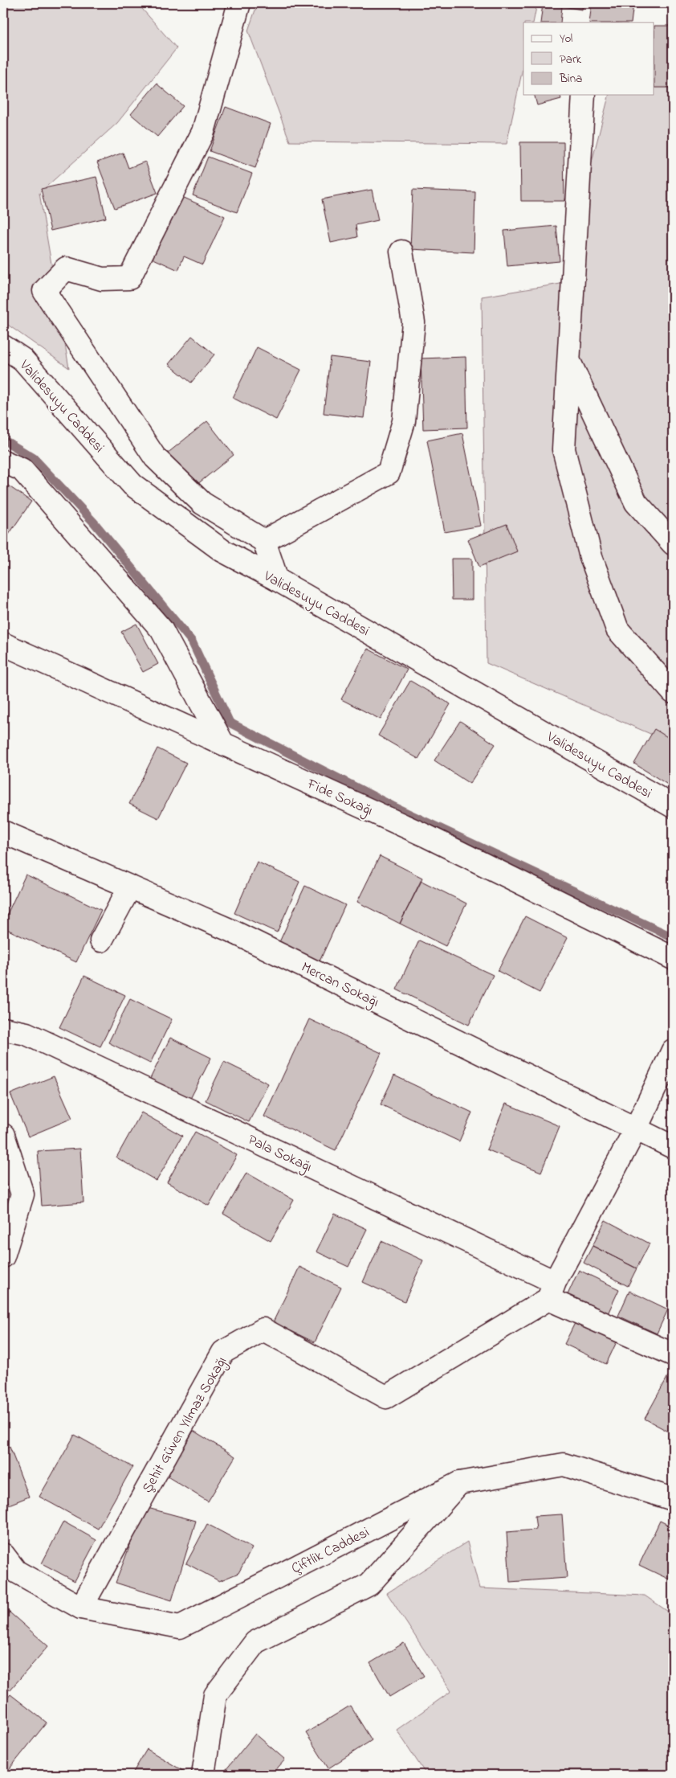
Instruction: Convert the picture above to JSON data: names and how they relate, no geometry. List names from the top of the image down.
{
  "streets": {
    "street": [
      "Validesuyu Caddesi",
      "Fide Sokağı",
      "Mercan Sokağı",
      "Pala Sokağı",
      "Şehit Güven Yılmaz Sokağı",
      "Çiftlik Caddesi"
    ]
  },
  "crossings": [
    ["Pala Sokağı", "Şehit Güven Yılmaz Sokağı"],
    ["Şehit Güven Yılmaz Sokağı", "Çiftlik Caddesi"]
  ],
  "legend": ["Yol", "Park", "Bina"]
}
